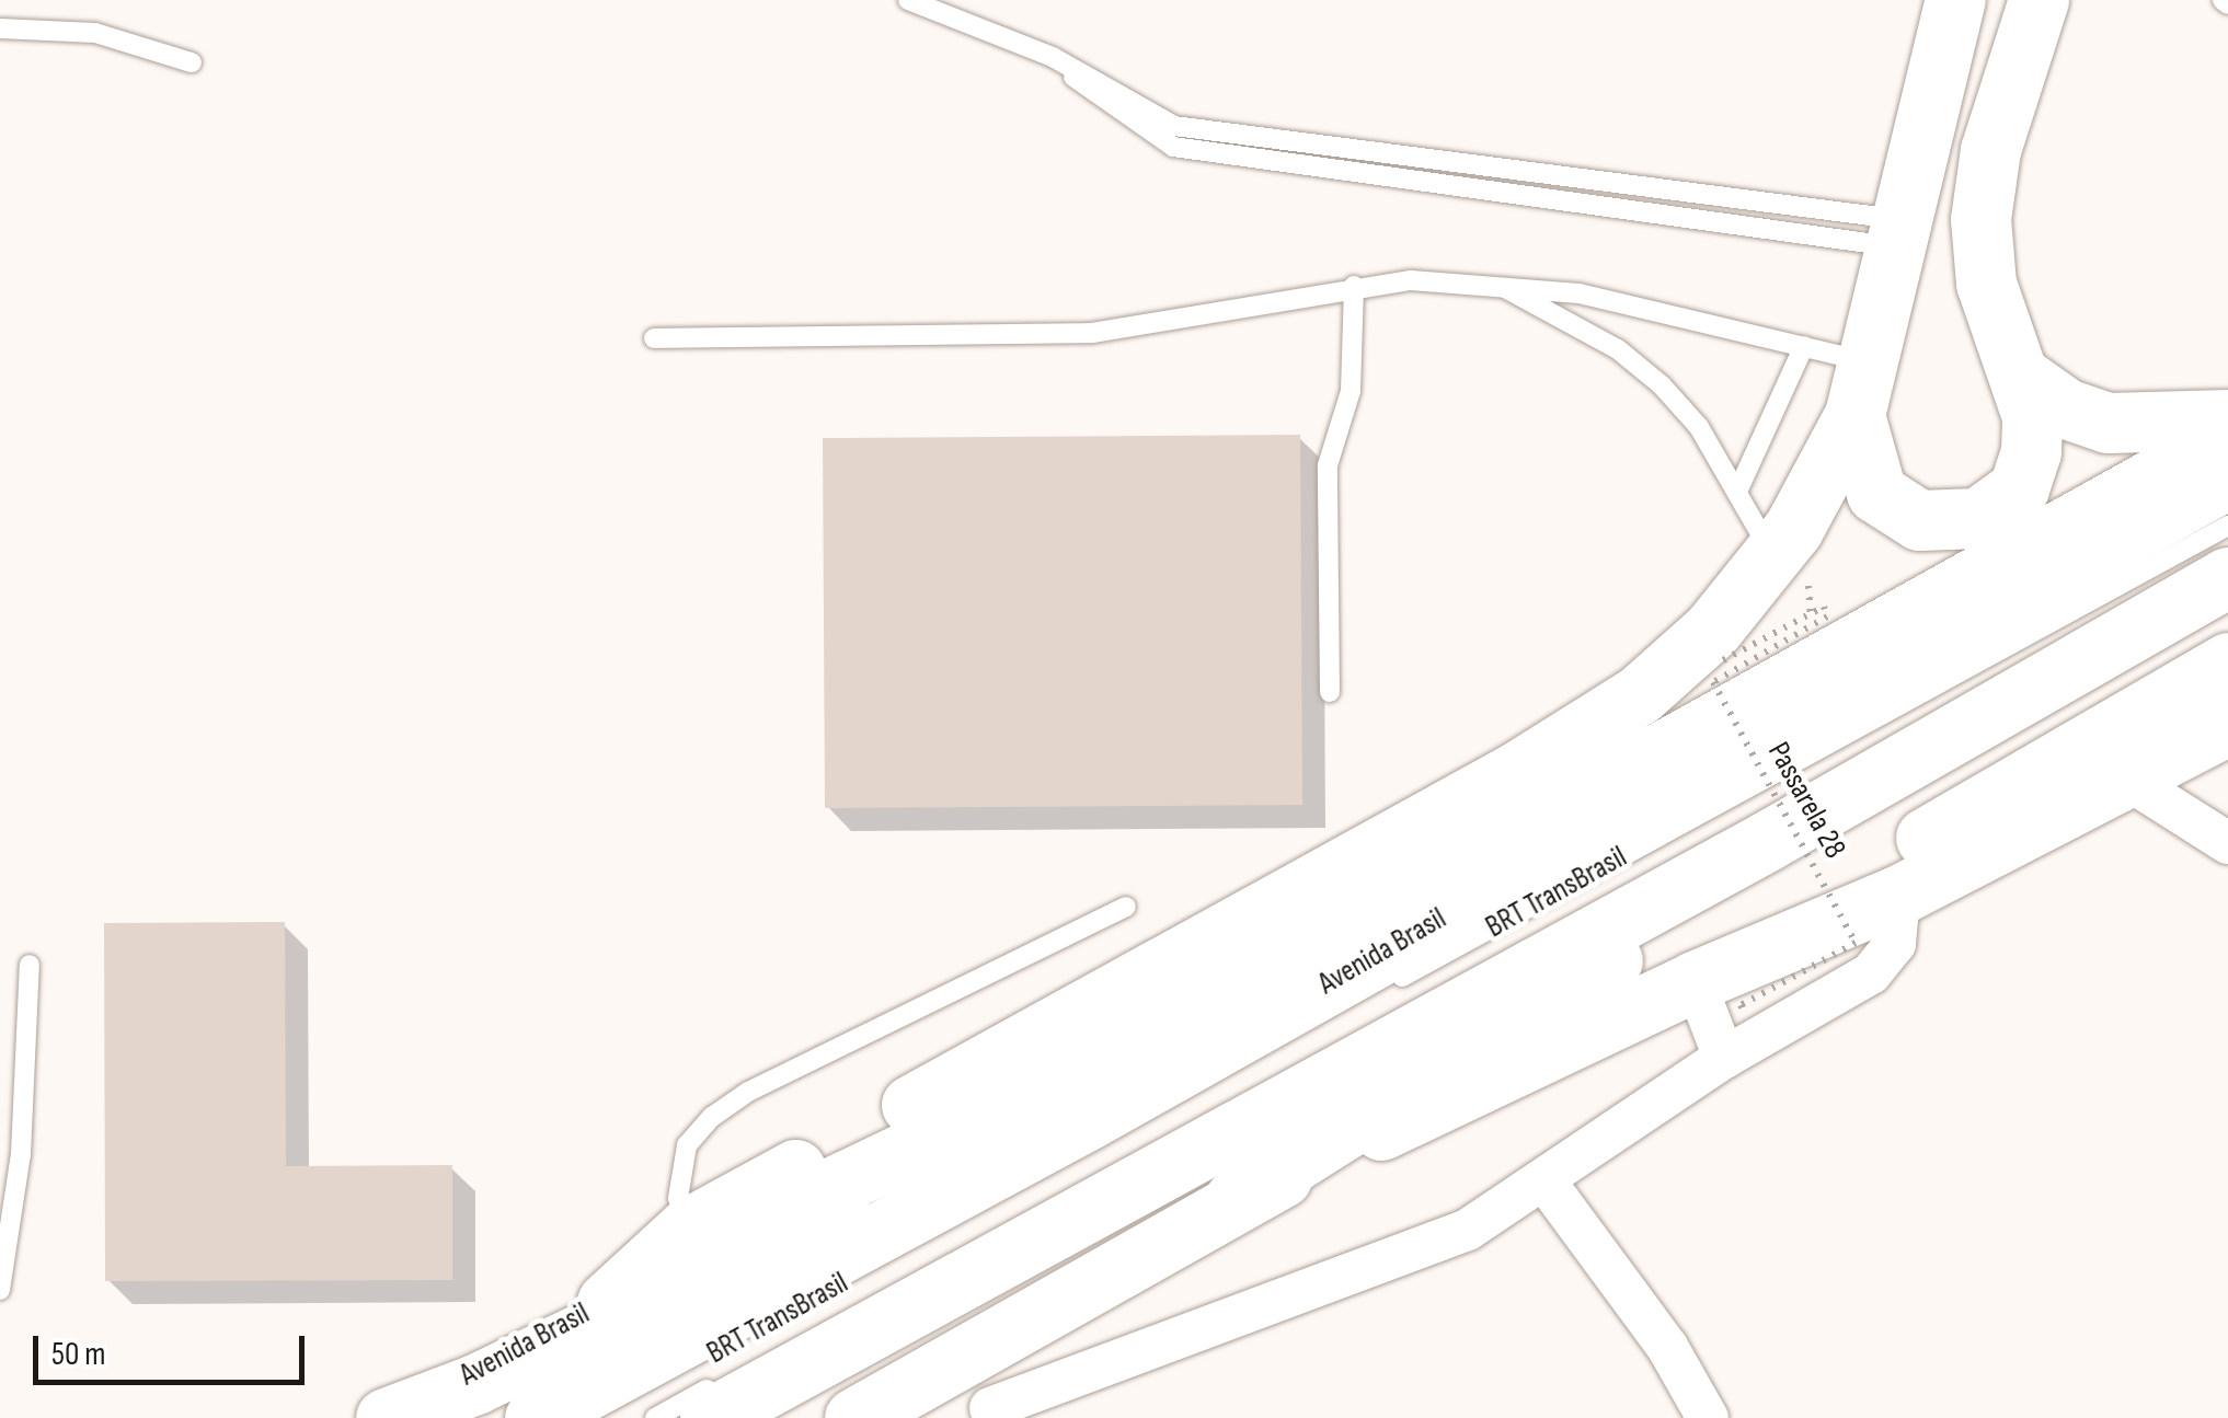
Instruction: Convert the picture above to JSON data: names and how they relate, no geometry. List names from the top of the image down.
{
  "streets": {
    "highway": ["Avenida Brasil"],
    "lane": ["BRT TransBrasil"],
    "path": ["Passarela 28"]
  },
  "crossings": [
    ["Passarela 28", "Avenida Brasil"]
  ],
  "scale_bar": "50 m"
}
